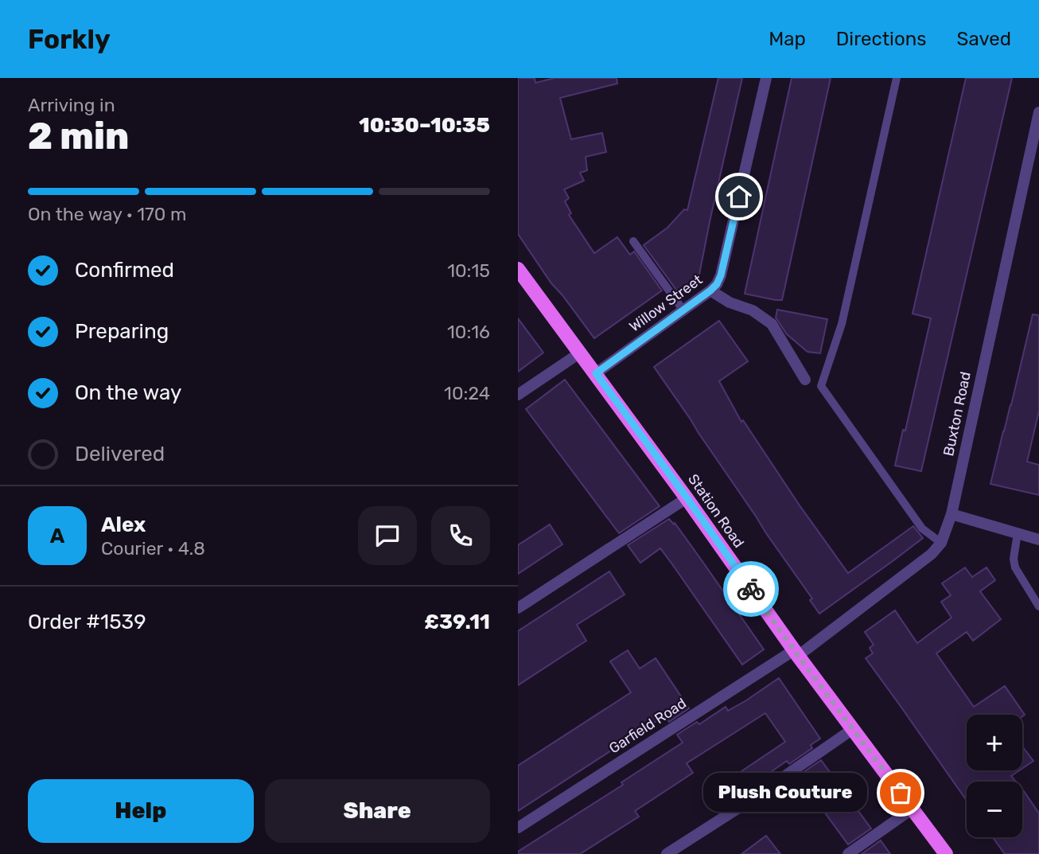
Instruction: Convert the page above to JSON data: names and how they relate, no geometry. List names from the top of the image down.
{
  "streets": {
    "main road": ["Station Road"],
    "street": ["Willow Street", "Buxton Road", "Garfield Road"]
  },
  "crossings": [
    ["Willow Street", "Station Road"],
    ["Buxton Road", "Station Road"],
    ["Buxton Road", "Garfield Road"],
    ["Station Road", "Garfield Road"]
  ],
  "places": ["Plush Couture"],
  "page": {
    "header": "Forkly",
    "nav": ["Map", "Directions", "Saved"],
    "heading": ["2 min", "Arriving in", "10:30–10:35"],
    "panel": [
      "Alex",
      "Courier · 4.8",
      "Order #1539",
      "£39.11"
    ],
    "bar": "On the way · 170 m",
    "list": [
      ["Confirmed", "10:15"],
      ["Preparing", "10:16"],
      ["On the way", "10:24"],
      "Delivered"
    ],
    "round": "A",
    "map_buttons": ["+", "−"],
    "buttons": ["Help", "Share"],
    "bubble": "Plush Couture"
  }
}
